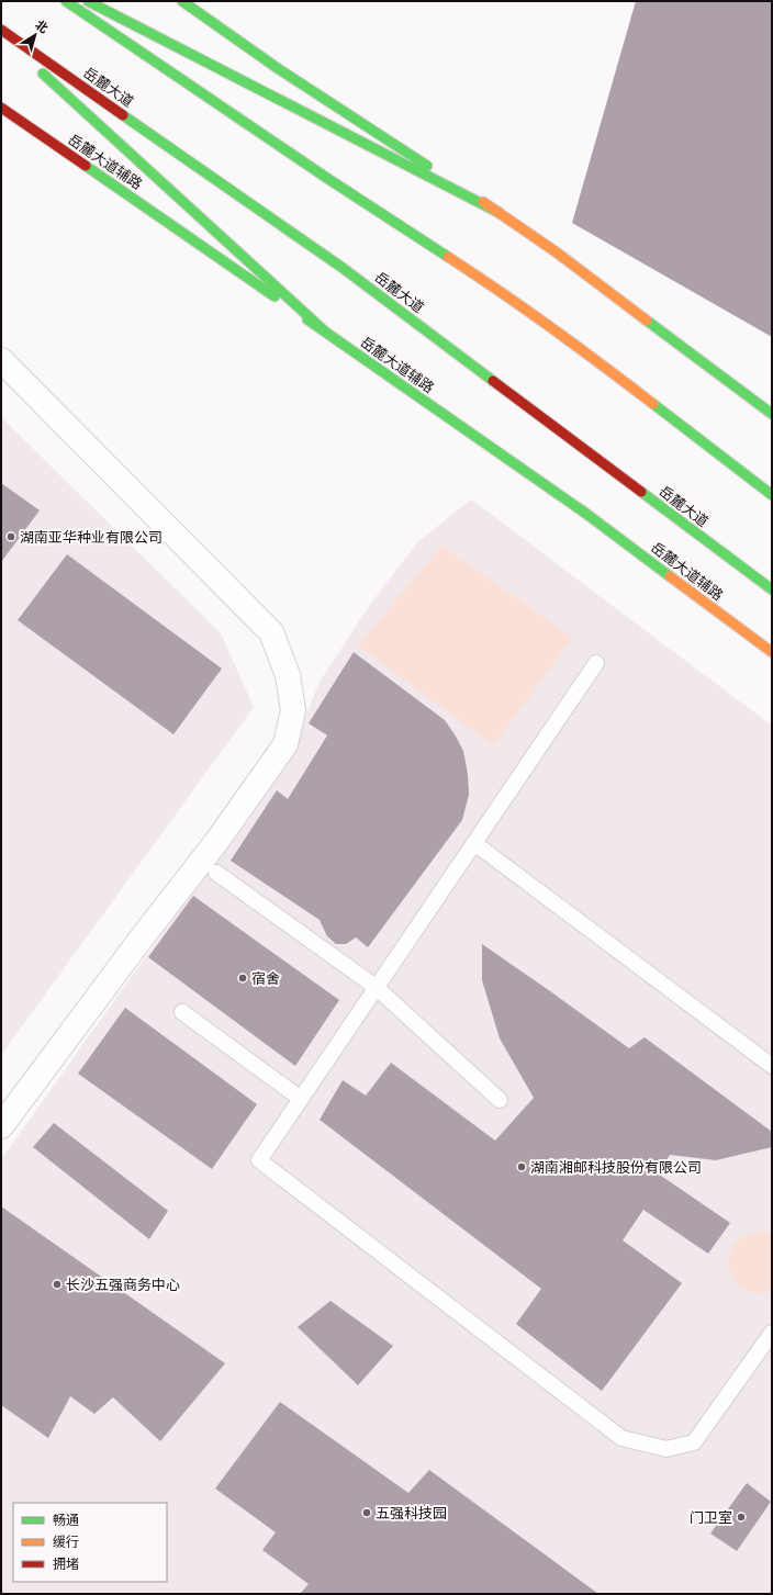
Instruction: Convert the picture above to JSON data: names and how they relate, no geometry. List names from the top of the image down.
{
  "streets": {
    "main road": ["岳麓大道", "岳麓大道辅路"]
  },
  "places": [
    "湖南亚华种业有限公司",
    "宿舍",
    "湖南湘邮科技股份有限公司",
    "长沙五强商务中心",
    "五强科技园",
    "门卫室"
  ],
  "legend": ["畅通", "缓行", "拥堵"],
  "north": "top right"
}
